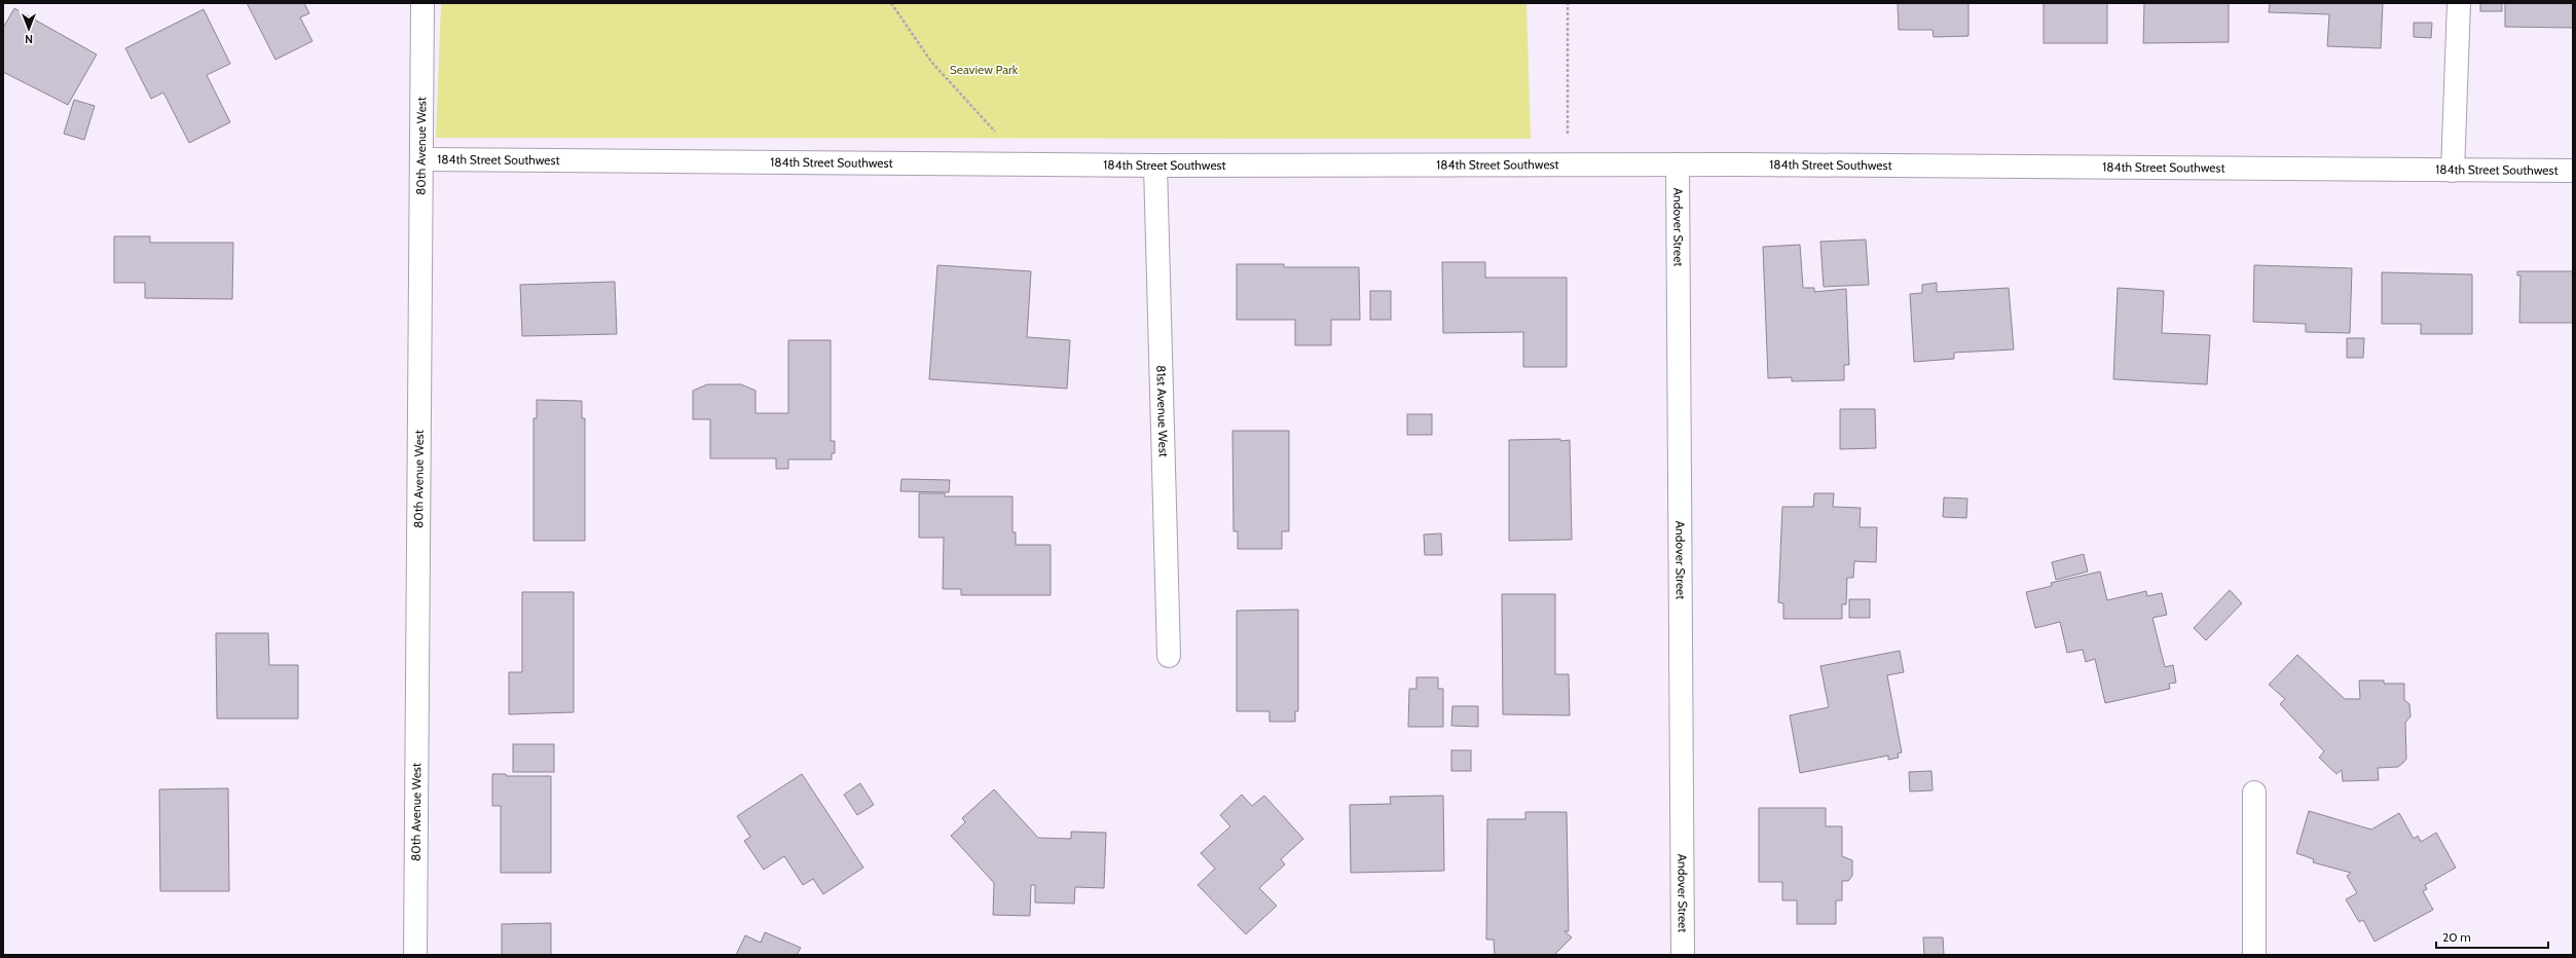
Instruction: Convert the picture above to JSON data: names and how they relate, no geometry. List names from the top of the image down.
{
  "streets": {
    "street": [
      "80th Avenue West",
      "184th Street Southwest",
      "Andover Street",
      "81st Avenue West"
    ]
  },
  "crossings": [
    ["80th Avenue West", "184th Street Southwest"],
    ["184th Street Southwest", "Andover Street"],
    ["184th Street Southwest", "81st Avenue West"]
  ],
  "parks": ["Seaview Park"],
  "scale_bar": "20 m",
  "north": "bottom"
}
